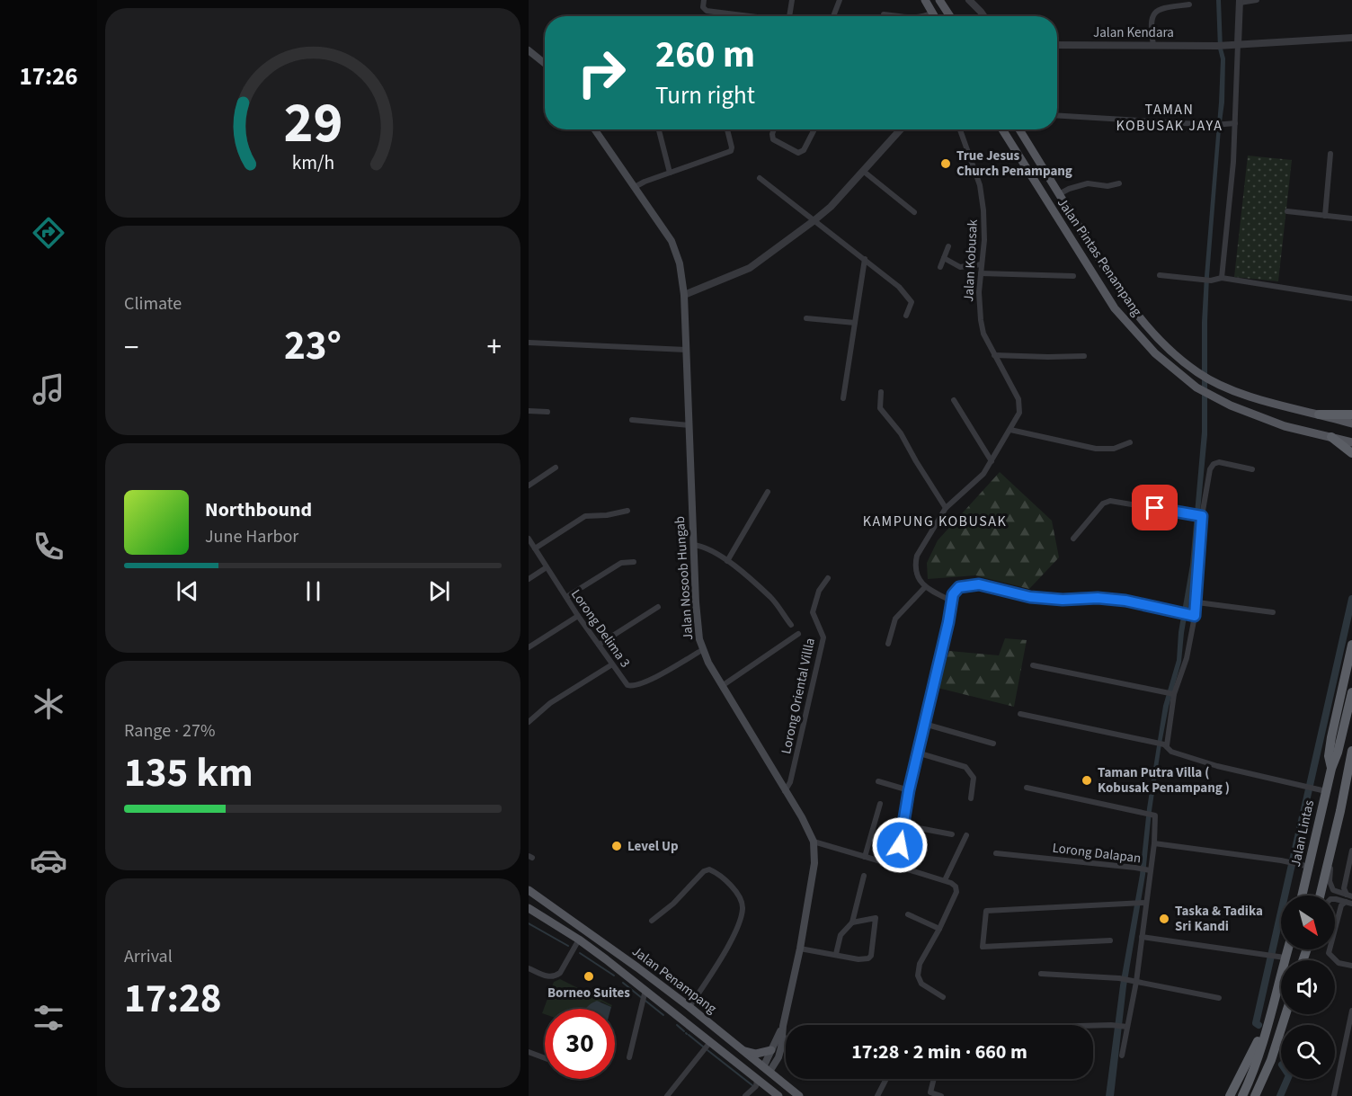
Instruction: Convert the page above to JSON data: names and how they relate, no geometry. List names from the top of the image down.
{
  "streets": {
    "highway": ["Jalan Lintas"],
    "main road": ["Jalan Pintas Penampang", "Jalan Nosoob Hungab", "Jalan Penampang"],
    "street": [
      "Jalan Kendara",
      "Jalan Kobusak",
      "Lorong Delima 3",
      "Lorong Oriental Villla",
      "Lorong Dalapan"
    ]
  },
  "crossings": [
    ["Jalan Nosoob Hungab", "Lorong Delima 3"],
    ["Jalan Nosoob Hungab", "Lorong Oriental Villla"],
    ["Jalan Nosoob Hungab", "Jalan Penampang"],
    ["Jalan Lintas", "Lorong Dalapan"]
  ],
  "districts": ["TAMAN KOBUSAK JAYA", "KAMPUNG KOBUSAK"],
  "places": [
    "True Jesus Church Penampang",
    "Taman Putra Villa ( Kobusak Penampang )",
    "Level Up",
    "Taska & Tadika Sri Kandi",
    "Borneo Suites"
  ],
  "north": "bottom right",
  "page": {
    "tabs": "17:26",
    "turn": ["260 m", "Turn right"],
    "tile": [
      "Climate",
      ["Range · 27%", "135 km"],
      ["Arrival", "17:28"]
    ],
    "heat": ["−", "23°", "+"],
    "song": ["Northbound", "June Harbor"],
    "limit": "30",
    "trip": "17:28 · 2 min · 660 m",
    "gauge": ["29", "km/h"]
  }
}
